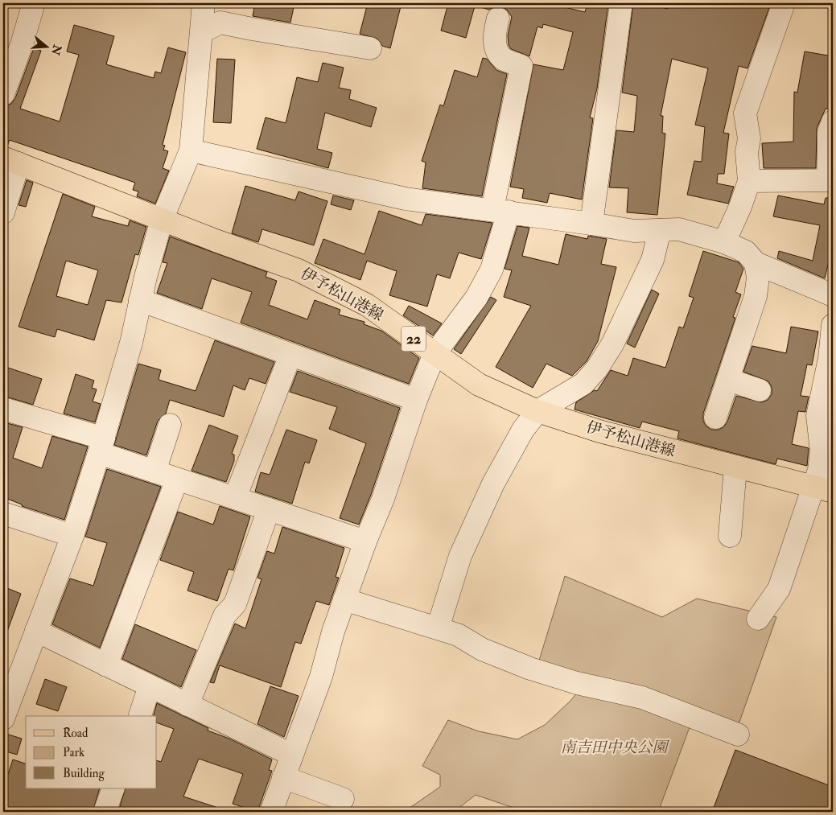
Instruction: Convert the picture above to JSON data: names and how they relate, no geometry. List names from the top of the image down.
{
  "streets": {
    "main road": ["伊予松山港線", "22"]
  },
  "parks": ["南吉田中央公園"],
  "legend": ["Road", "Park", "Building"],
  "north": "right"
}
